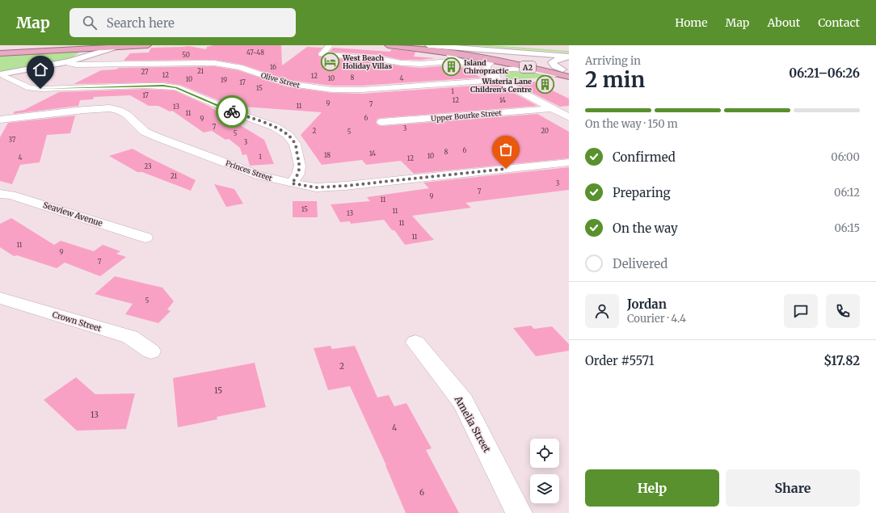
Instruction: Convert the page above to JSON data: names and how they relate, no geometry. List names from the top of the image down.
{
  "streets": {
    "highway": ["A2"],
    "street": [
      "Olive Street",
      "Upper Bourke Street",
      "Princes Street",
      "Seaview Avenue",
      "Crown Street",
      "Amelia Street"
    ]
  },
  "places": {
    "hotel": ["West Beach Holiday Villas"],
    "building": ["Island Chiropractic", "Wisteria Lane Children's Centre"]
  },
  "house_numbers": [
    "47-48",
    "50",
    "16",
    "21",
    "27",
    "12",
    "12",
    "8",
    "10",
    "4",
    "10",
    "19",
    "17",
    "15",
    "1",
    "17",
    "12",
    "14",
    "9",
    "7",
    "11",
    "13",
    "11",
    "6",
    "9",
    "7",
    "3",
    "2",
    "20",
    "5",
    "5",
    "37",
    "3",
    "6",
    "8",
    "14",
    "18",
    "10",
    "1",
    "4",
    "12",
    "23",
    "21",
    "3",
    "7",
    "9",
    "11",
    "15",
    "11",
    "13",
    "11",
    "11",
    "11",
    "9",
    "7",
    "5",
    "2",
    "15",
    "13",
    "4",
    "6"
  ],
  "page": {
    "header": "Map",
    "search": "Search here",
    "nav": [
      "Home",
      "Map",
      "About",
      "Contact"
    ],
    "heading": ["2 min", "Arriving in", "06:21–06:26"],
    "panel": [
      "Jordan",
      "Courier · 4.4",
      "Order #5571",
      "$17.82"
    ],
    "bar": "On the way · 150 m",
    "list": [
      ["Confirmed", "06:00"],
      ["Preparing", "06:12"],
      ["On the way", "06:15"],
      "Delivered"
    ],
    "buttons": ["Help", "Share"]
  }
}
